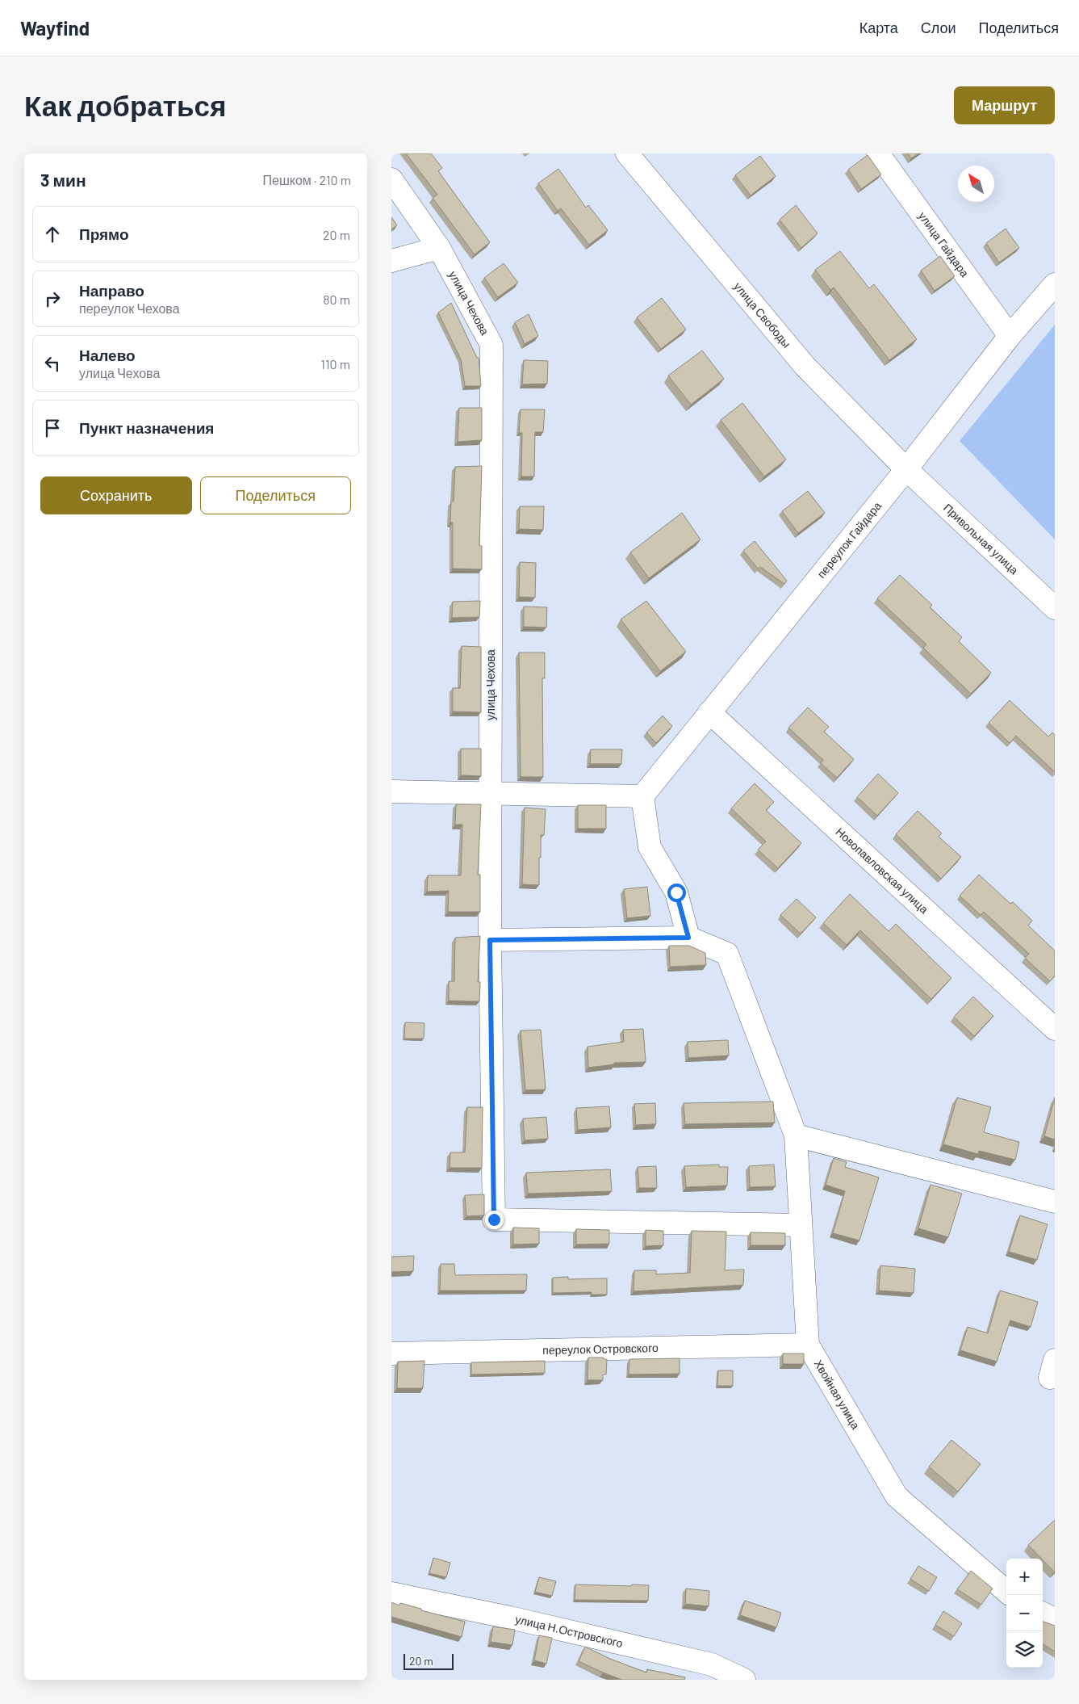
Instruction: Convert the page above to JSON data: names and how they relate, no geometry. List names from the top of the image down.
{
  "streets": {
    "street": [
      "улица Гайдара",
      "улица Чехова",
      "улица Свободы",
      "Привольная улица",
      "переулок Гайдара",
      "Новопавловская улица",
      "переулок Островского",
      "Хвойная улица",
      "улица Н.Островского"
    ]
  },
  "crossings": [
    ["улица Гайдара", "переулок Гайдара"],
    ["улица Чехова", "Хвойная улица"],
    ["улица Свободы", "Привольная улица"],
    ["улица Свободы", "переулок Гайдара"],
    ["Привольная улица", "переулок Гайдара"],
    ["переулок Гайдара", "Новопавловская улица"],
    ["переулок Островского", "Хвойная улица"]
  ],
  "scale_bar": "20 m",
  "north": "top left",
  "page": {
    "header": "Wayfind",
    "nav": ["Карта", "Слои", "Поделиться"],
    "buttons": [
      "Маршрут",
      ["Сохранить", "Поделиться"]
    ],
    "title": "Как добраться",
    "heading": ["3 мин", "Пешком · 210 m"],
    "list": [
      ["Прямо", "20 m"],
      ["Направо", "переулок Чехова", "80 m"],
      ["Налево", "улица Чехова", "110 m"],
      "Пункт назначения"
    ],
    "map_buttons": ["+", "−"],
    "scale": "20 m"
  }
}
